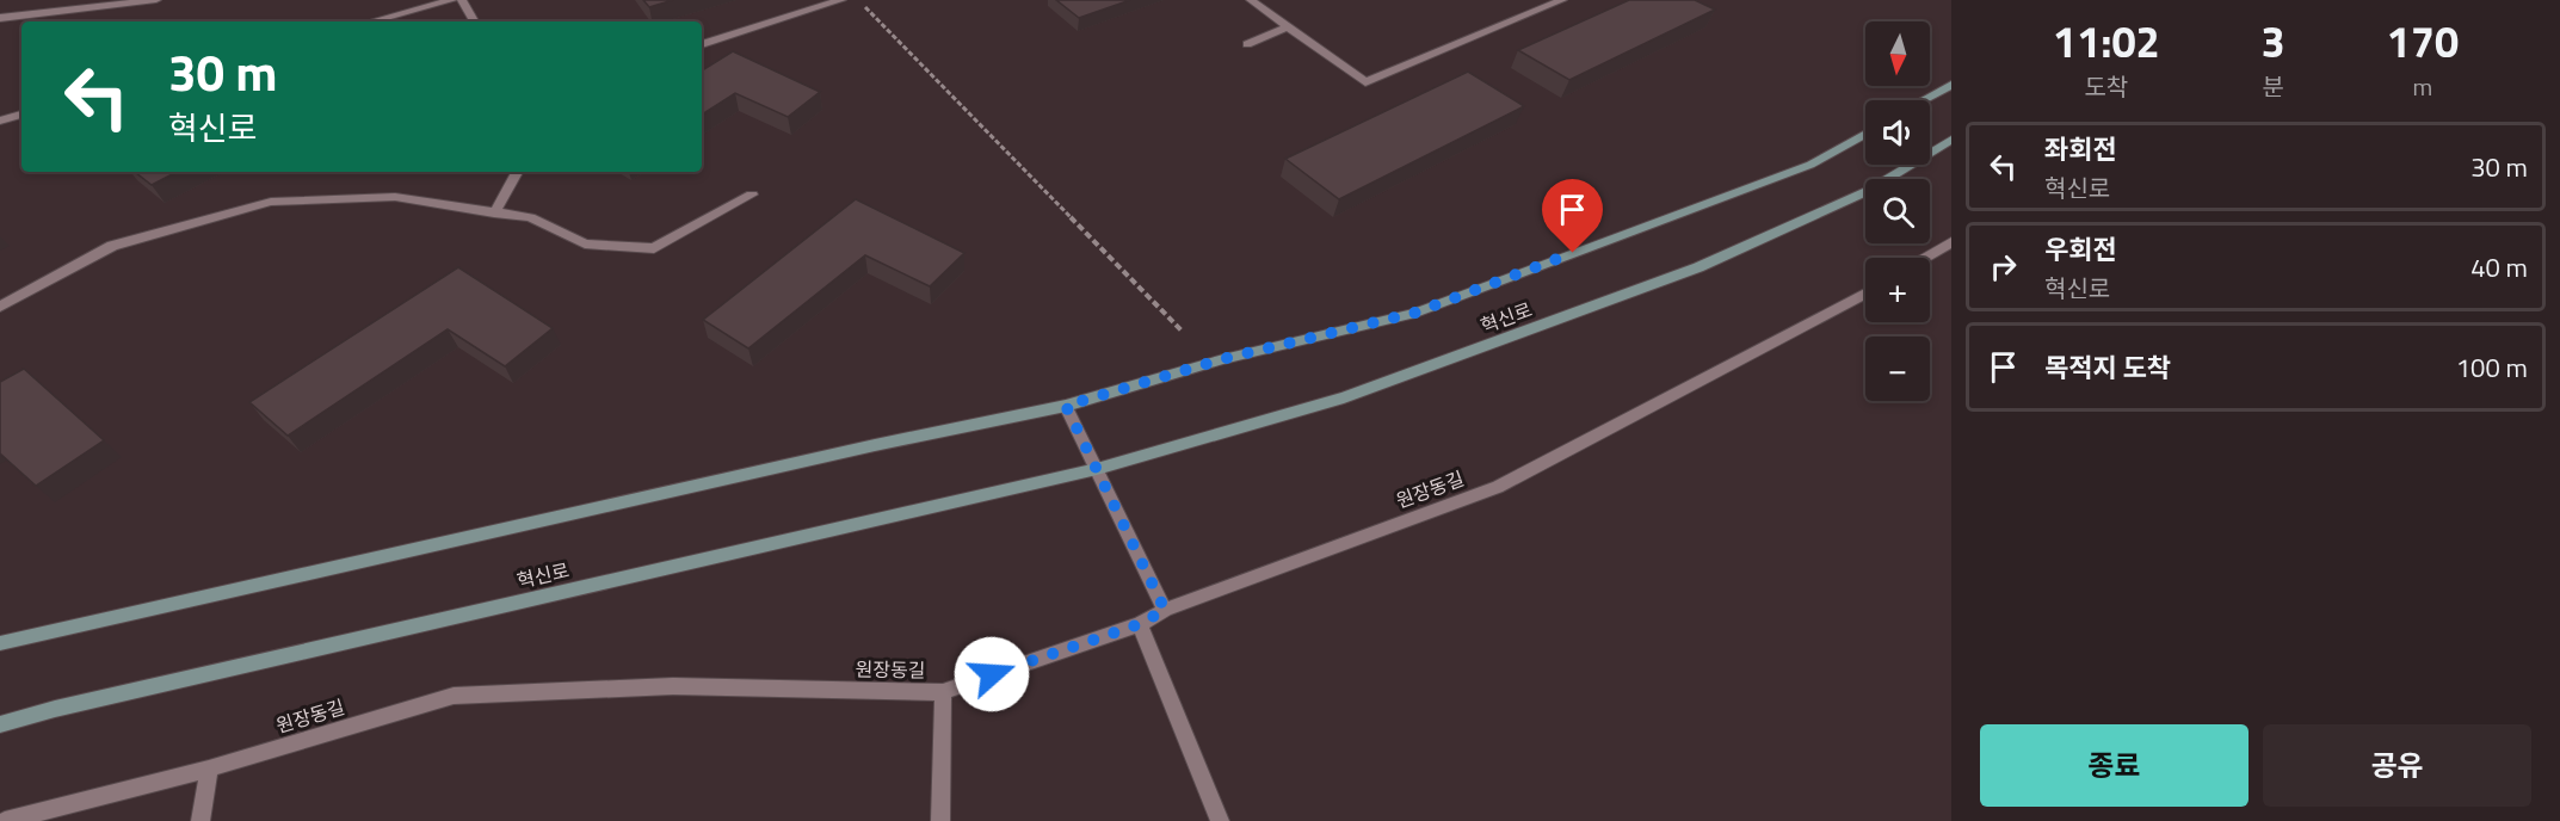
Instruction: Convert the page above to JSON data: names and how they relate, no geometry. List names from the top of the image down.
{
  "streets": {
    "main road": ["혁신로"],
    "street": ["원장동길"]
  },
  "north": "bottom",
  "page": {
    "eta": [
      "11:02",
      "도착",
      "3",
      "분",
      "170",
      "m"
    ],
    "map_buttons": ["+", "−"],
    "turn": ["30 m", "혁신로"],
    "list": [
      {
        "name": "좌회전",
        "note": "혁신로",
        "value": "30 m"
      },
      {
        "name": "우회전",
        "note": "혁신로",
        "value": "40 m"
      },
      {
        "name": "목적지 도착",
        "value": "100 m"
      }
    ],
    "buttons": ["종료", "공유"]
  }
}
